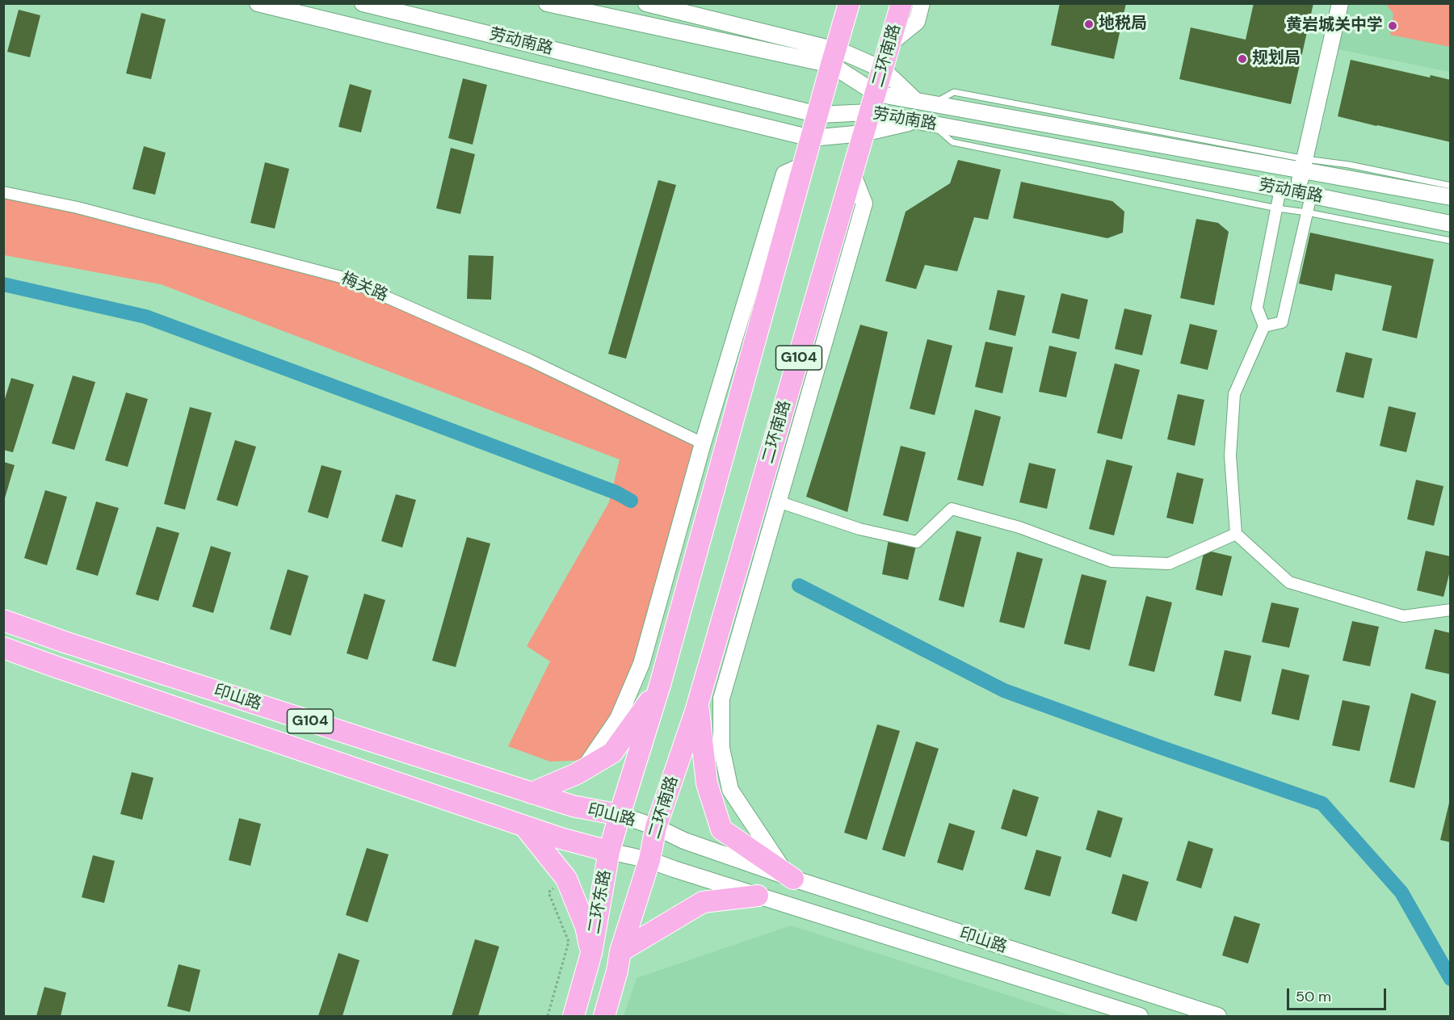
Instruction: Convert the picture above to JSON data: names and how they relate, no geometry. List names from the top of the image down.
{
  "streets": {
    "highway": [
      "二环南路",
      "G104",
      "印山路",
      "二环东路"
    ],
    "main road": ["劳动南路"],
    "street": ["梅关路"]
  },
  "crossings": [
    ["劳动南路", "二环南路"],
    ["劳动南路", "G104"],
    ["二环南路", "印山路"],
    ["二环南路", "二环东路"],
    ["G104", "印山路"],
    ["G104", "二环东路"],
    ["印山路", "二环东路"]
  ],
  "places": ["地税局", "黄岩城关中学", "规划局"],
  "scale_bar": "50 m"
}
